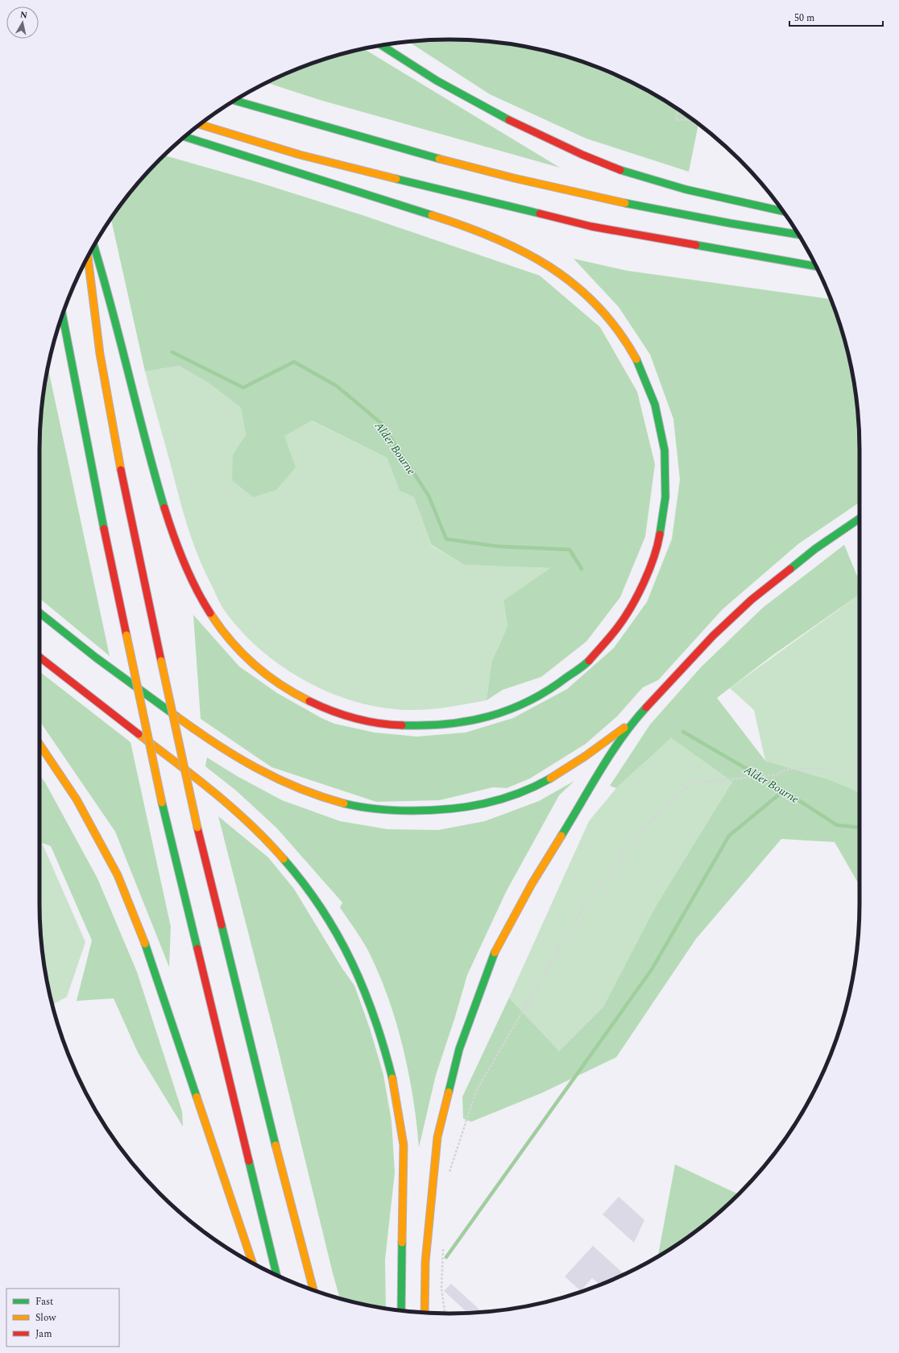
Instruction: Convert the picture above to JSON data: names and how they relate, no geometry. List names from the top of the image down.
{
  "water": ["Alder Bourne"],
  "legend": ["Fast", "Slow", "Jam"],
  "scale_bar": "50 m",
  "north": "top"
}
